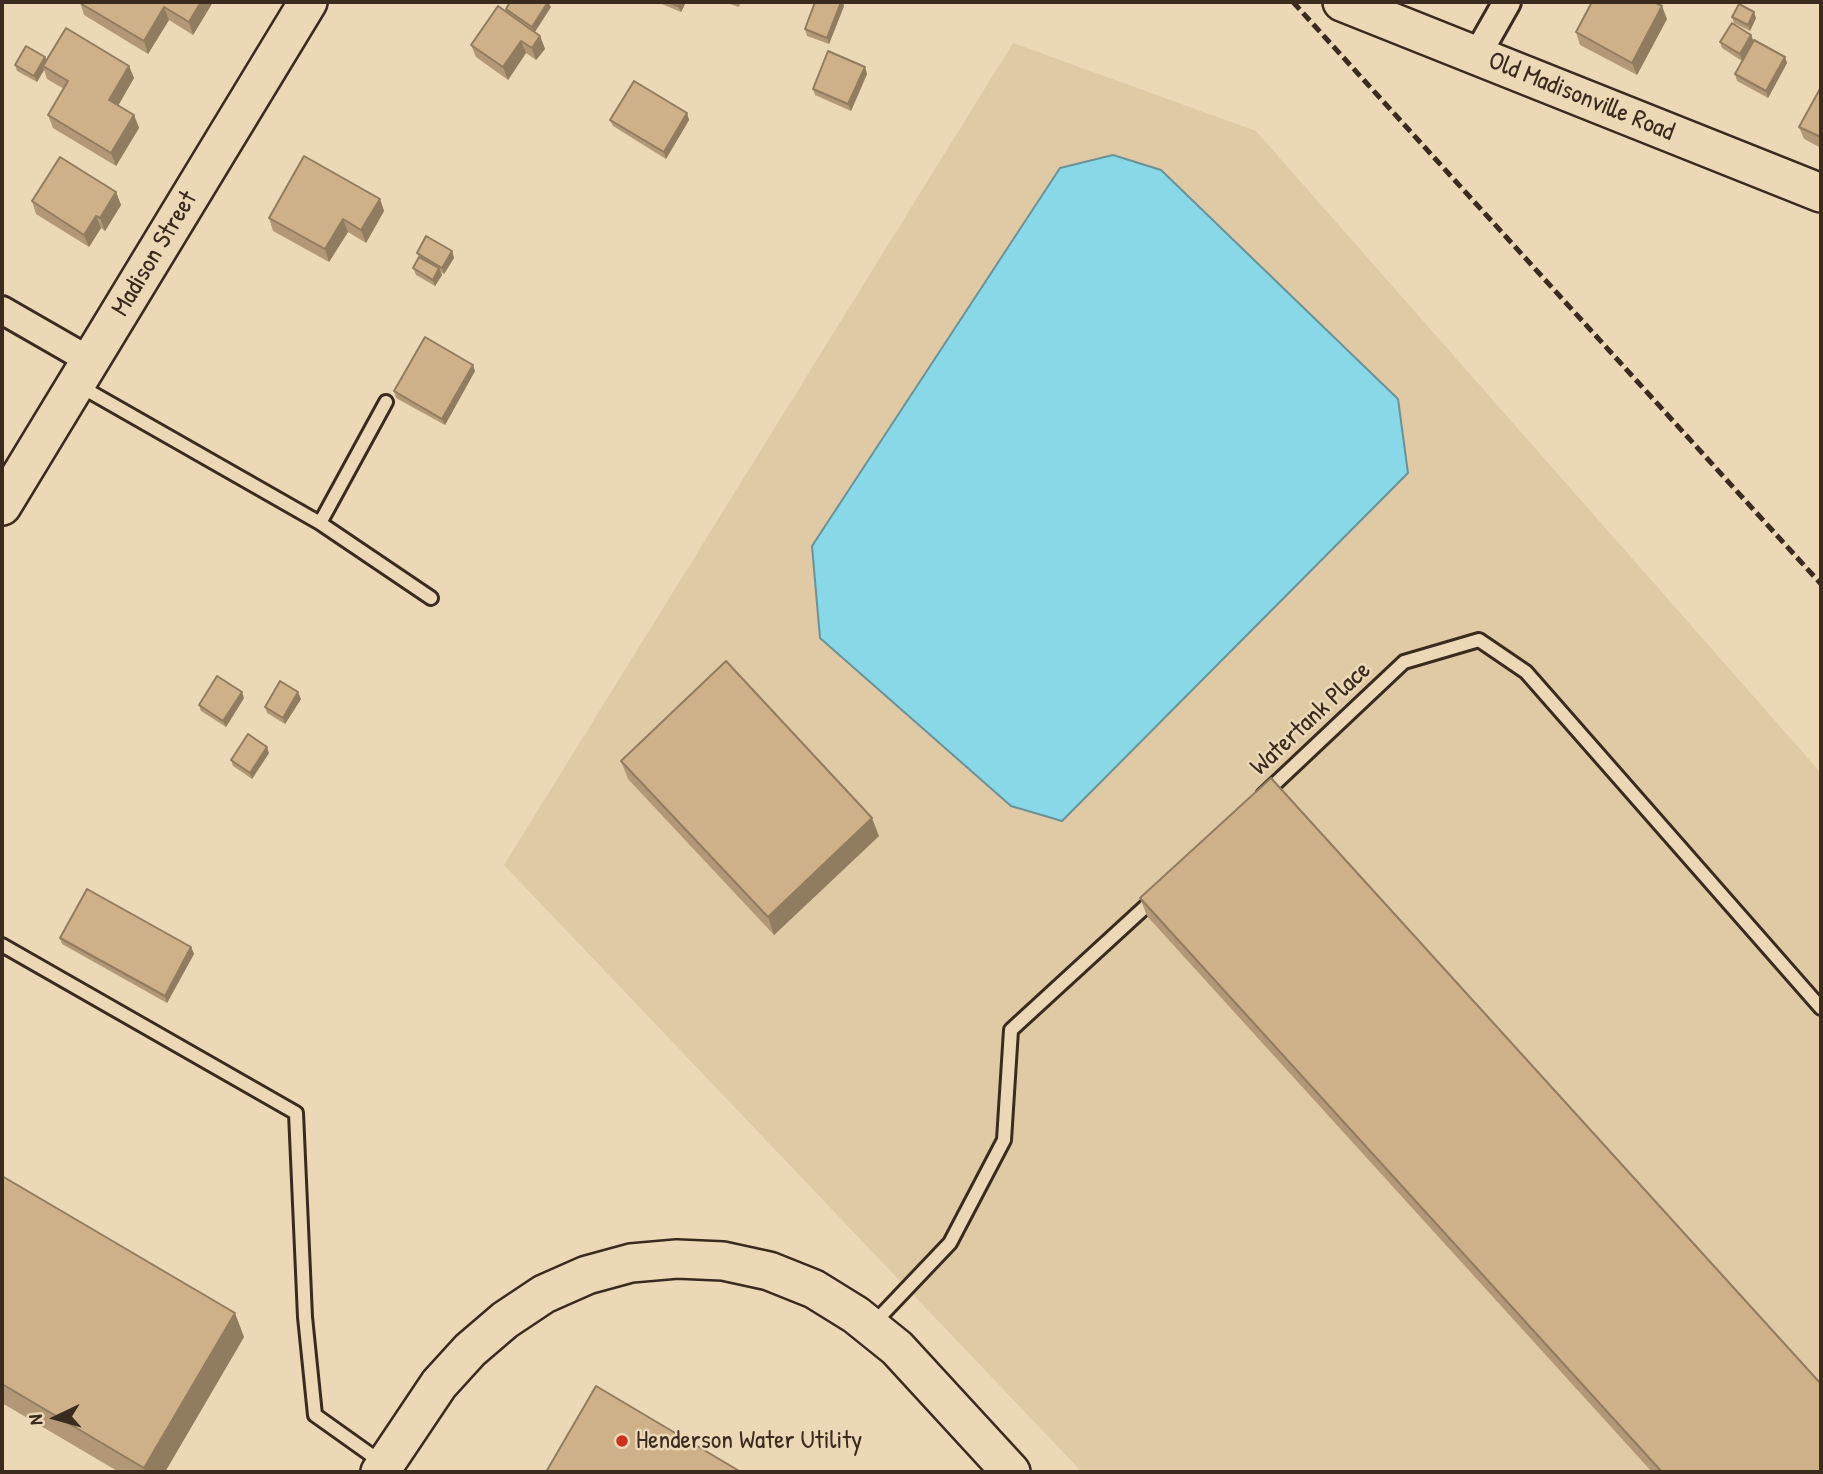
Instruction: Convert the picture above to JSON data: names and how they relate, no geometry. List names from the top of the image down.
{
  "streets": {
    "main road": ["Old Madisonville Road", "Madison Street"],
    "lane": ["Watertank Place"]
  },
  "places": ["Henderson Water Utility"],
  "north": "left"
}
